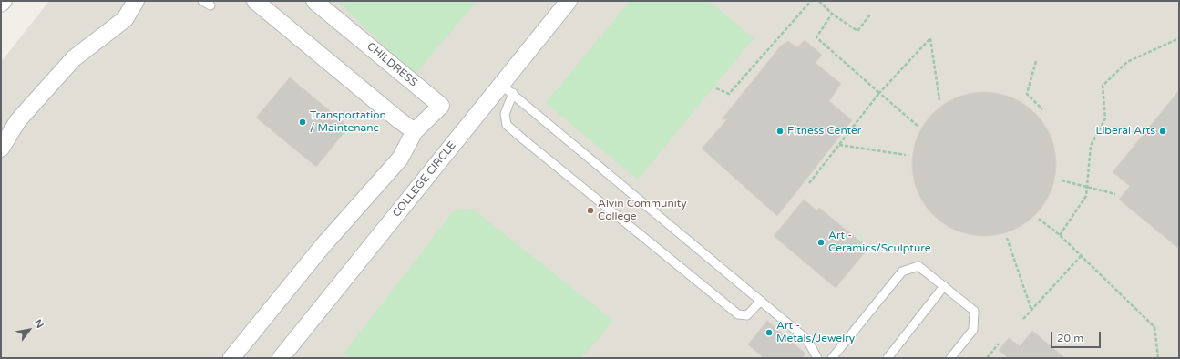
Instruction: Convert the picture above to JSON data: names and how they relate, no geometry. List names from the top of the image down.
{
  "streets": {
    "street": ["CHILDRESS", "COLLEGE CIRCLE"]
  },
  "places": [
    "Transportation / Maintenanc",
    "Fitness Center",
    "Liberal Arts",
    "Alvin Community College",
    "Art - Ceramics/Sculpture",
    "Art - Metals/Jewelry"
  ],
  "scale_bar": "20 m",
  "north": "top right"
}
